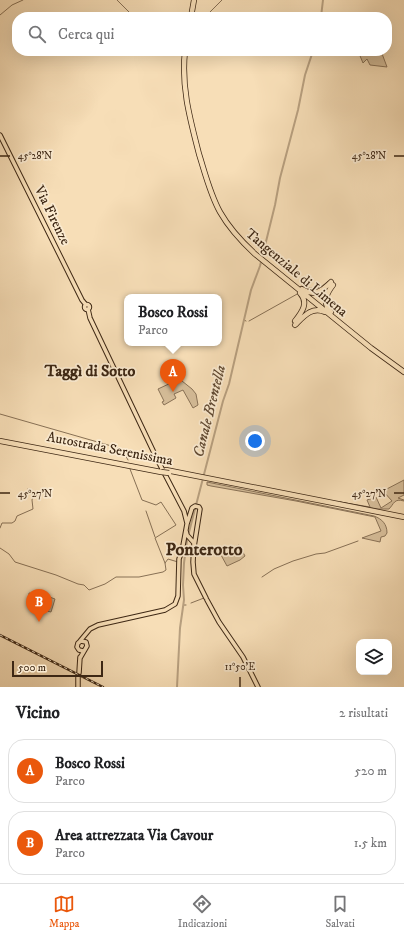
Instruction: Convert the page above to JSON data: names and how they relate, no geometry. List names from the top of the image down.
{
  "streets": {
    "highway": ["Tangenziale di Limena", "Autostrada Serenissima"],
    "main road": ["Via Firenze"]
  },
  "crossings": [
    ["Via Firenze", "Autostrada Serenissima"]
  ],
  "districts": ["Taggì di Sotto", "Ponterotto"],
  "water": ["Canale Brentella"],
  "scale_bar": "500 m",
  "page": {
    "search": "Cerca qui",
    "popup": ["Bosco Rossi", "Parco"],
    "pins": ["A", "B"],
    "scale": "500 m",
    "heading": ["Vicino", "2 risultati"],
    "list": [
      {
        "mark": "A",
        "name": "Bosco Rossi",
        "note": "Parco",
        "value": "520 m"
      },
      {
        "mark": "B",
        "name": "Area attrezzata Via Cavour",
        "note": "Parco",
        "value": "1.5 km"
      }
    ],
    "nav": ["Mappa", "Indicazioni", "Salvati"]
  },
  "coordinates": ["45°28'N", "45°27'N", "11°50'E"]
}
